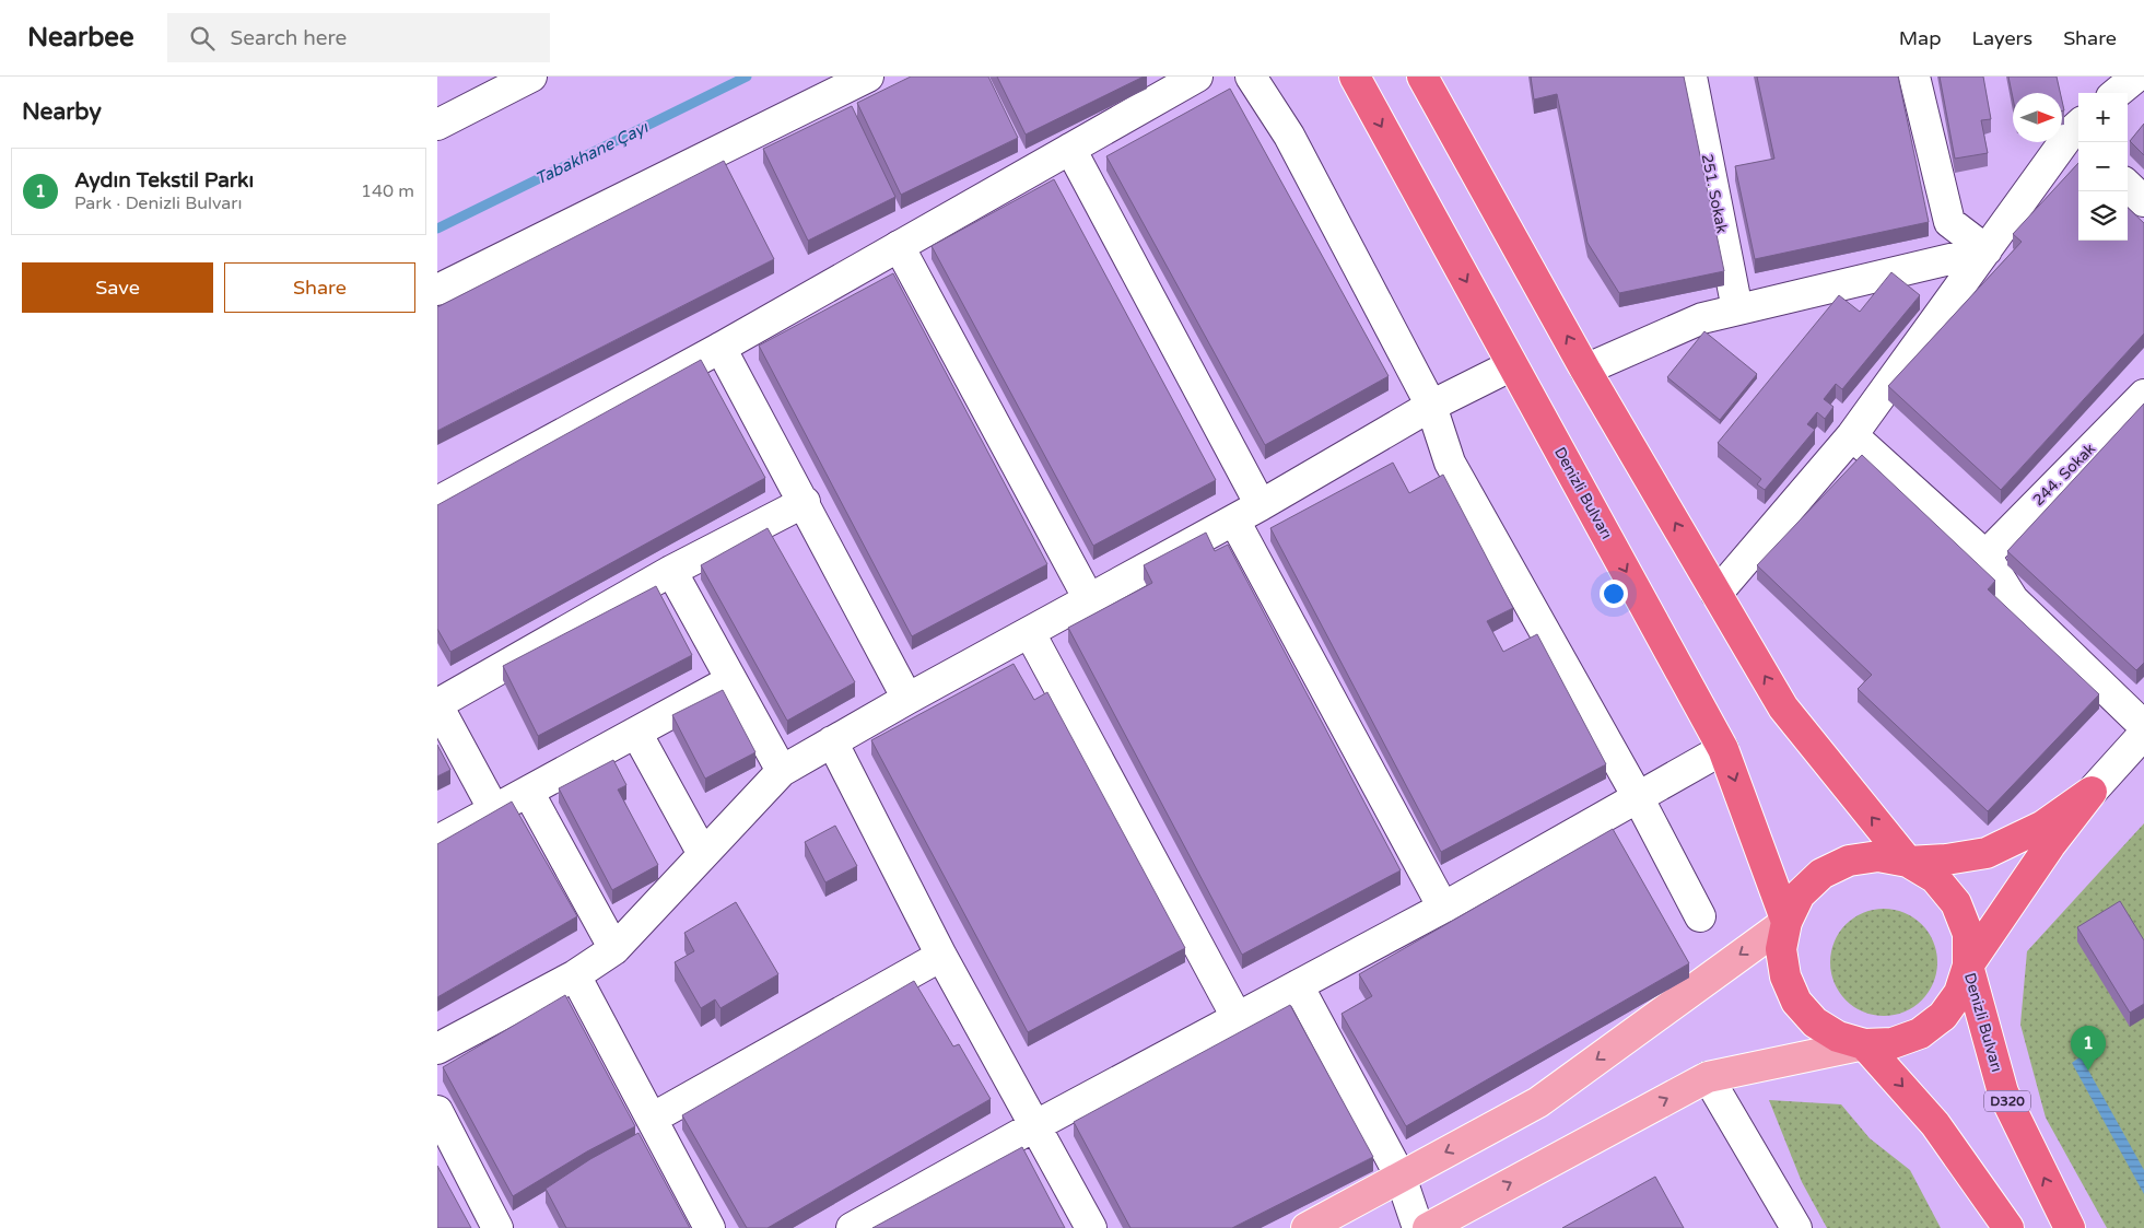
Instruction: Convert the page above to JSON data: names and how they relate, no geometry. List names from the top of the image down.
{
  "streets": {
    "highway": ["Denizli Bulvarı", "D320"],
    "street": ["251. Sokak", "244. Sokak"]
  },
  "water": ["Tabakhane Çayı"],
  "north": "right",
  "page": {
    "header": "Nearbee",
    "search": "Search here",
    "nav": ["Map", "Layers", "Share"],
    "heading": "Nearby",
    "map_buttons": ["+", "−"],
    "list": [
      {
        "mark": "1",
        "name": "Aydın Tekstil Parkı",
        "note": "Park · Denizli Bulvarı",
        "value": "140 m"
      }
    ],
    "buttons": ["Save", "Share"],
    "pins": "1"
  }
}
